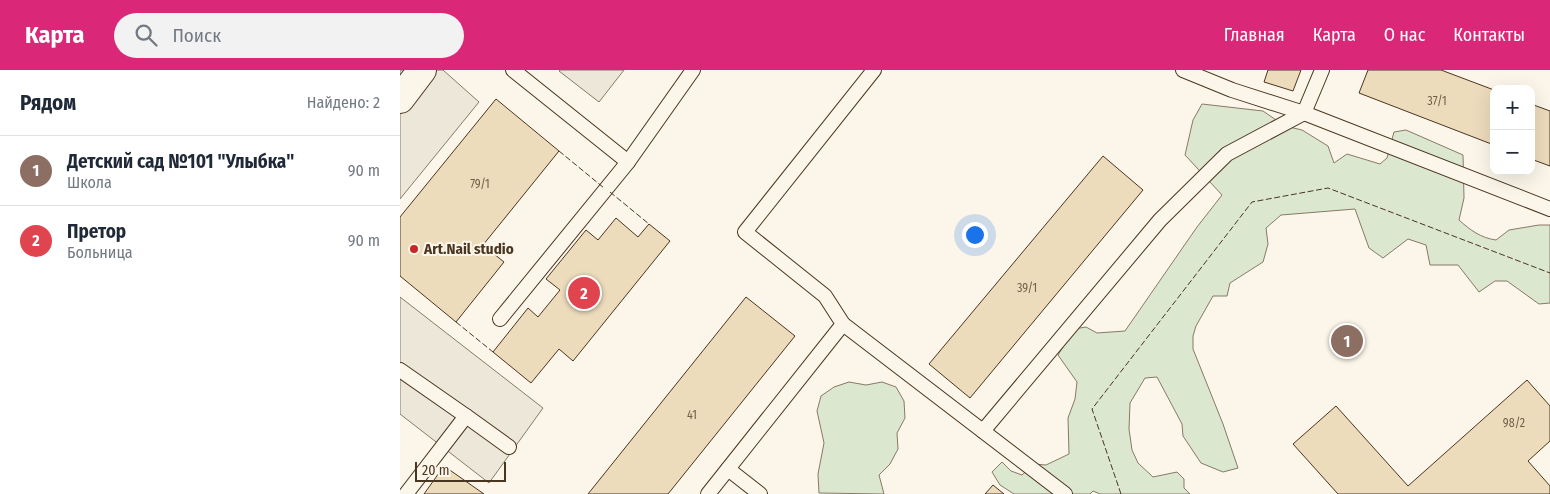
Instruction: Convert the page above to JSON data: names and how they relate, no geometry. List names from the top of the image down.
{
  "places": ["Art.Nail studio"],
  "house_numbers": [
    "37/1",
    "79/1",
    "39/1",
    "41",
    "98/2"
  ],
  "scale_bar": "20 m",
  "page": {
    "header": "Карта",
    "search": "Поиск",
    "nav": [
      "Главная",
      "Карта",
      "О нас",
      "Контакты"
    ],
    "heading": ["Рядом", "Найдено: 2"],
    "map_buttons": ["+", "−"],
    "list": [
      {
        "mark": "1",
        "name": "Детский сад №101 \"Улыбка\"",
        "note": "Школа",
        "value": "90 m"
      },
      {
        "mark": "2",
        "name": "Претор",
        "note": "Больница",
        "value": "90 m"
      }
    ],
    "pins": ["2", "1"],
    "scale": "20 m"
  }
}
